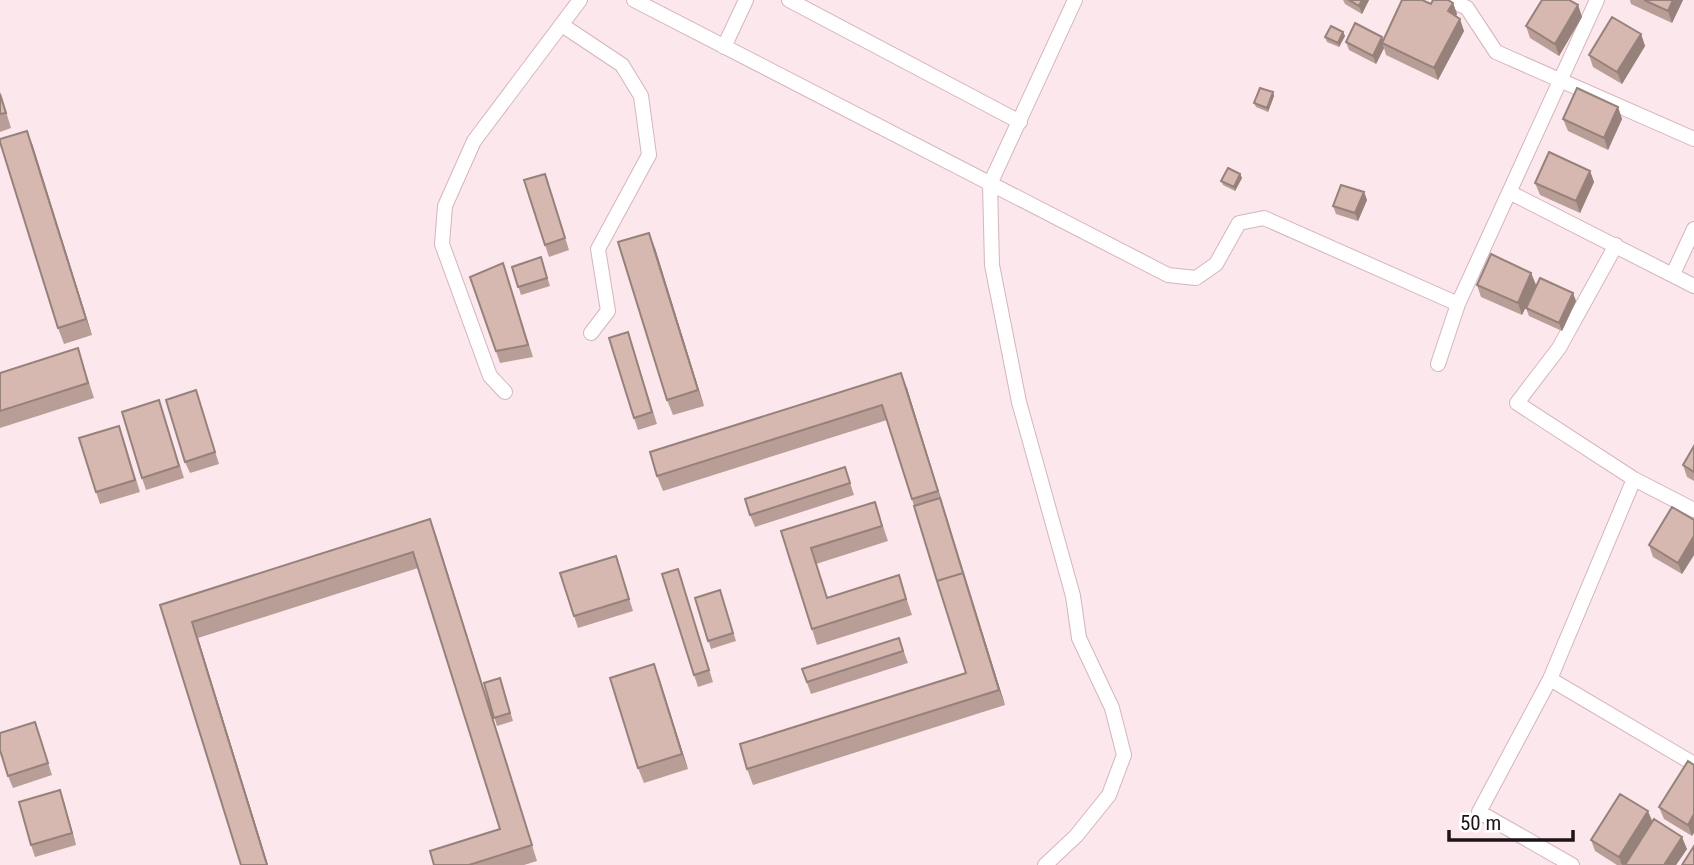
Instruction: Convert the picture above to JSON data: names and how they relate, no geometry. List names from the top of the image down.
{
  "scale_bar": "50 m"
}
